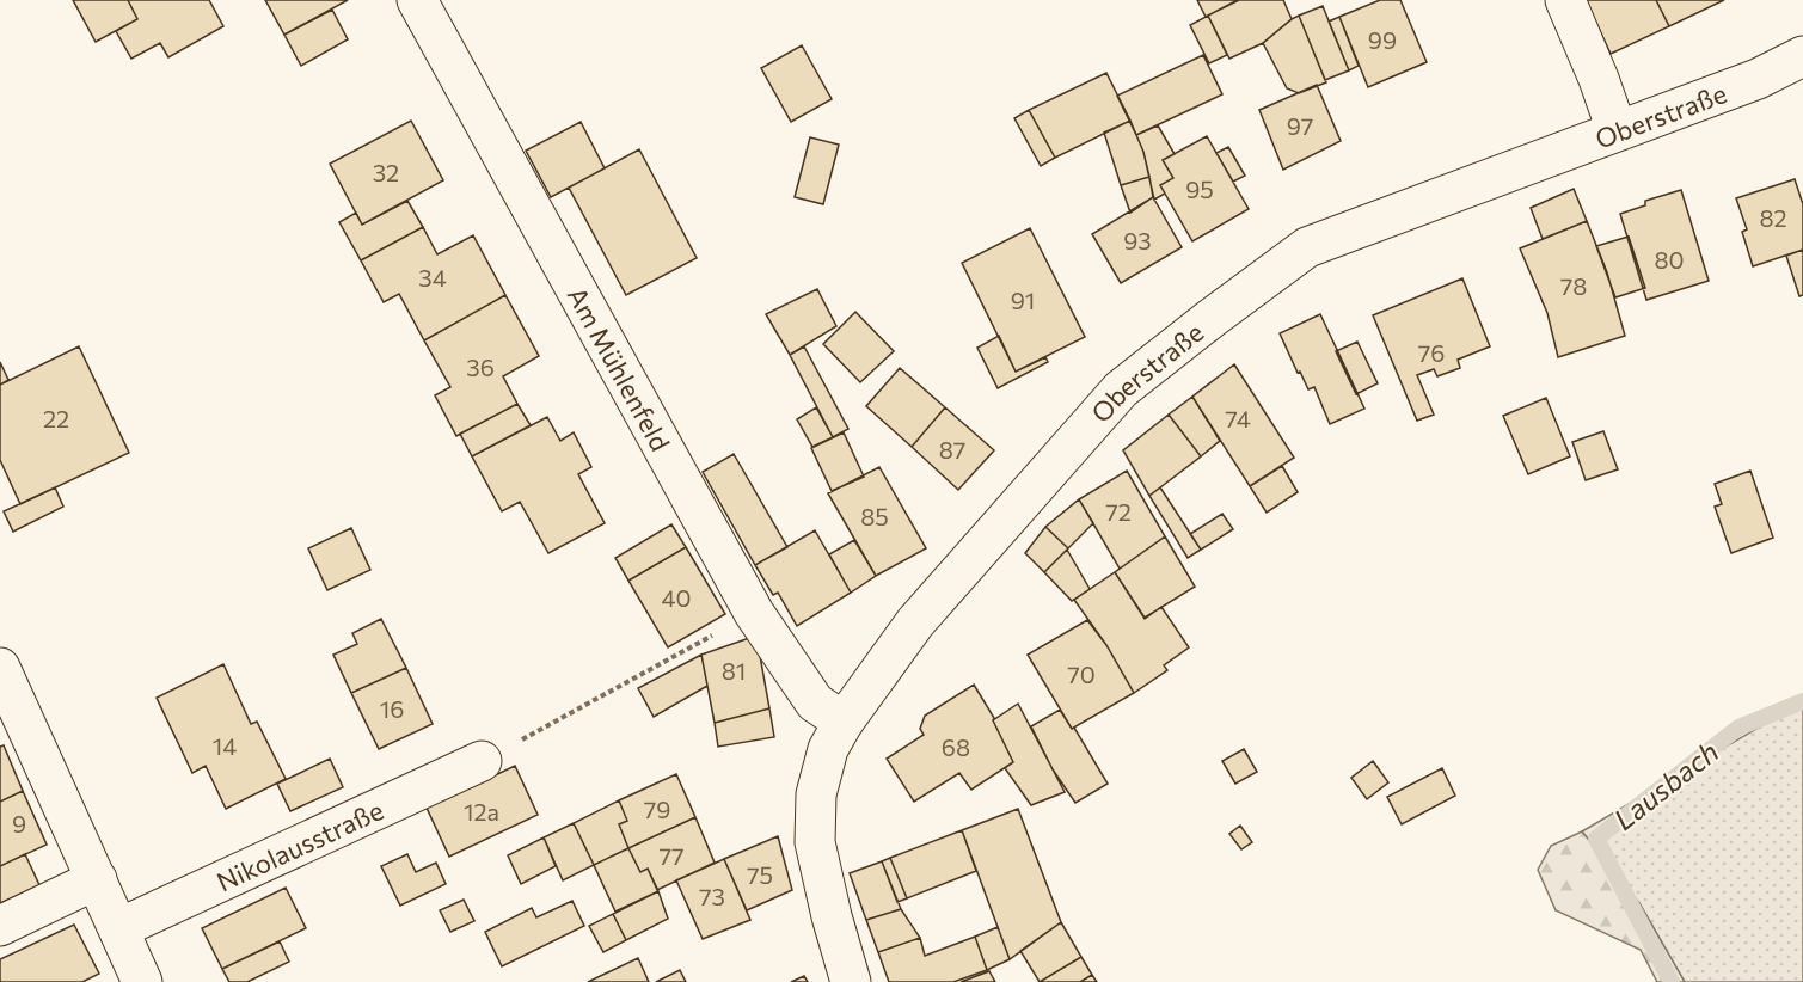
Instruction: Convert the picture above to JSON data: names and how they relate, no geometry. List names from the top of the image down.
{
  "streets": {
    "street": ["Oberstraße", "Am Mühlenfeld", "Nikolausstraße"]
  },
  "crossings": [
    ["Oberstraße", "Am Mühlenfeld"]
  ],
  "water": ["Lausbach"],
  "house_numbers": [
    "99",
    "97",
    "32",
    "95",
    "82",
    "93",
    "80",
    "34",
    "78",
    "91",
    "76",
    "36",
    "22",
    "74",
    "87",
    "72",
    "85",
    "40",
    "81",
    "70",
    "16",
    "14",
    "68",
    "79",
    "12a",
    "9",
    "77",
    "75",
    "73"
  ]
}
